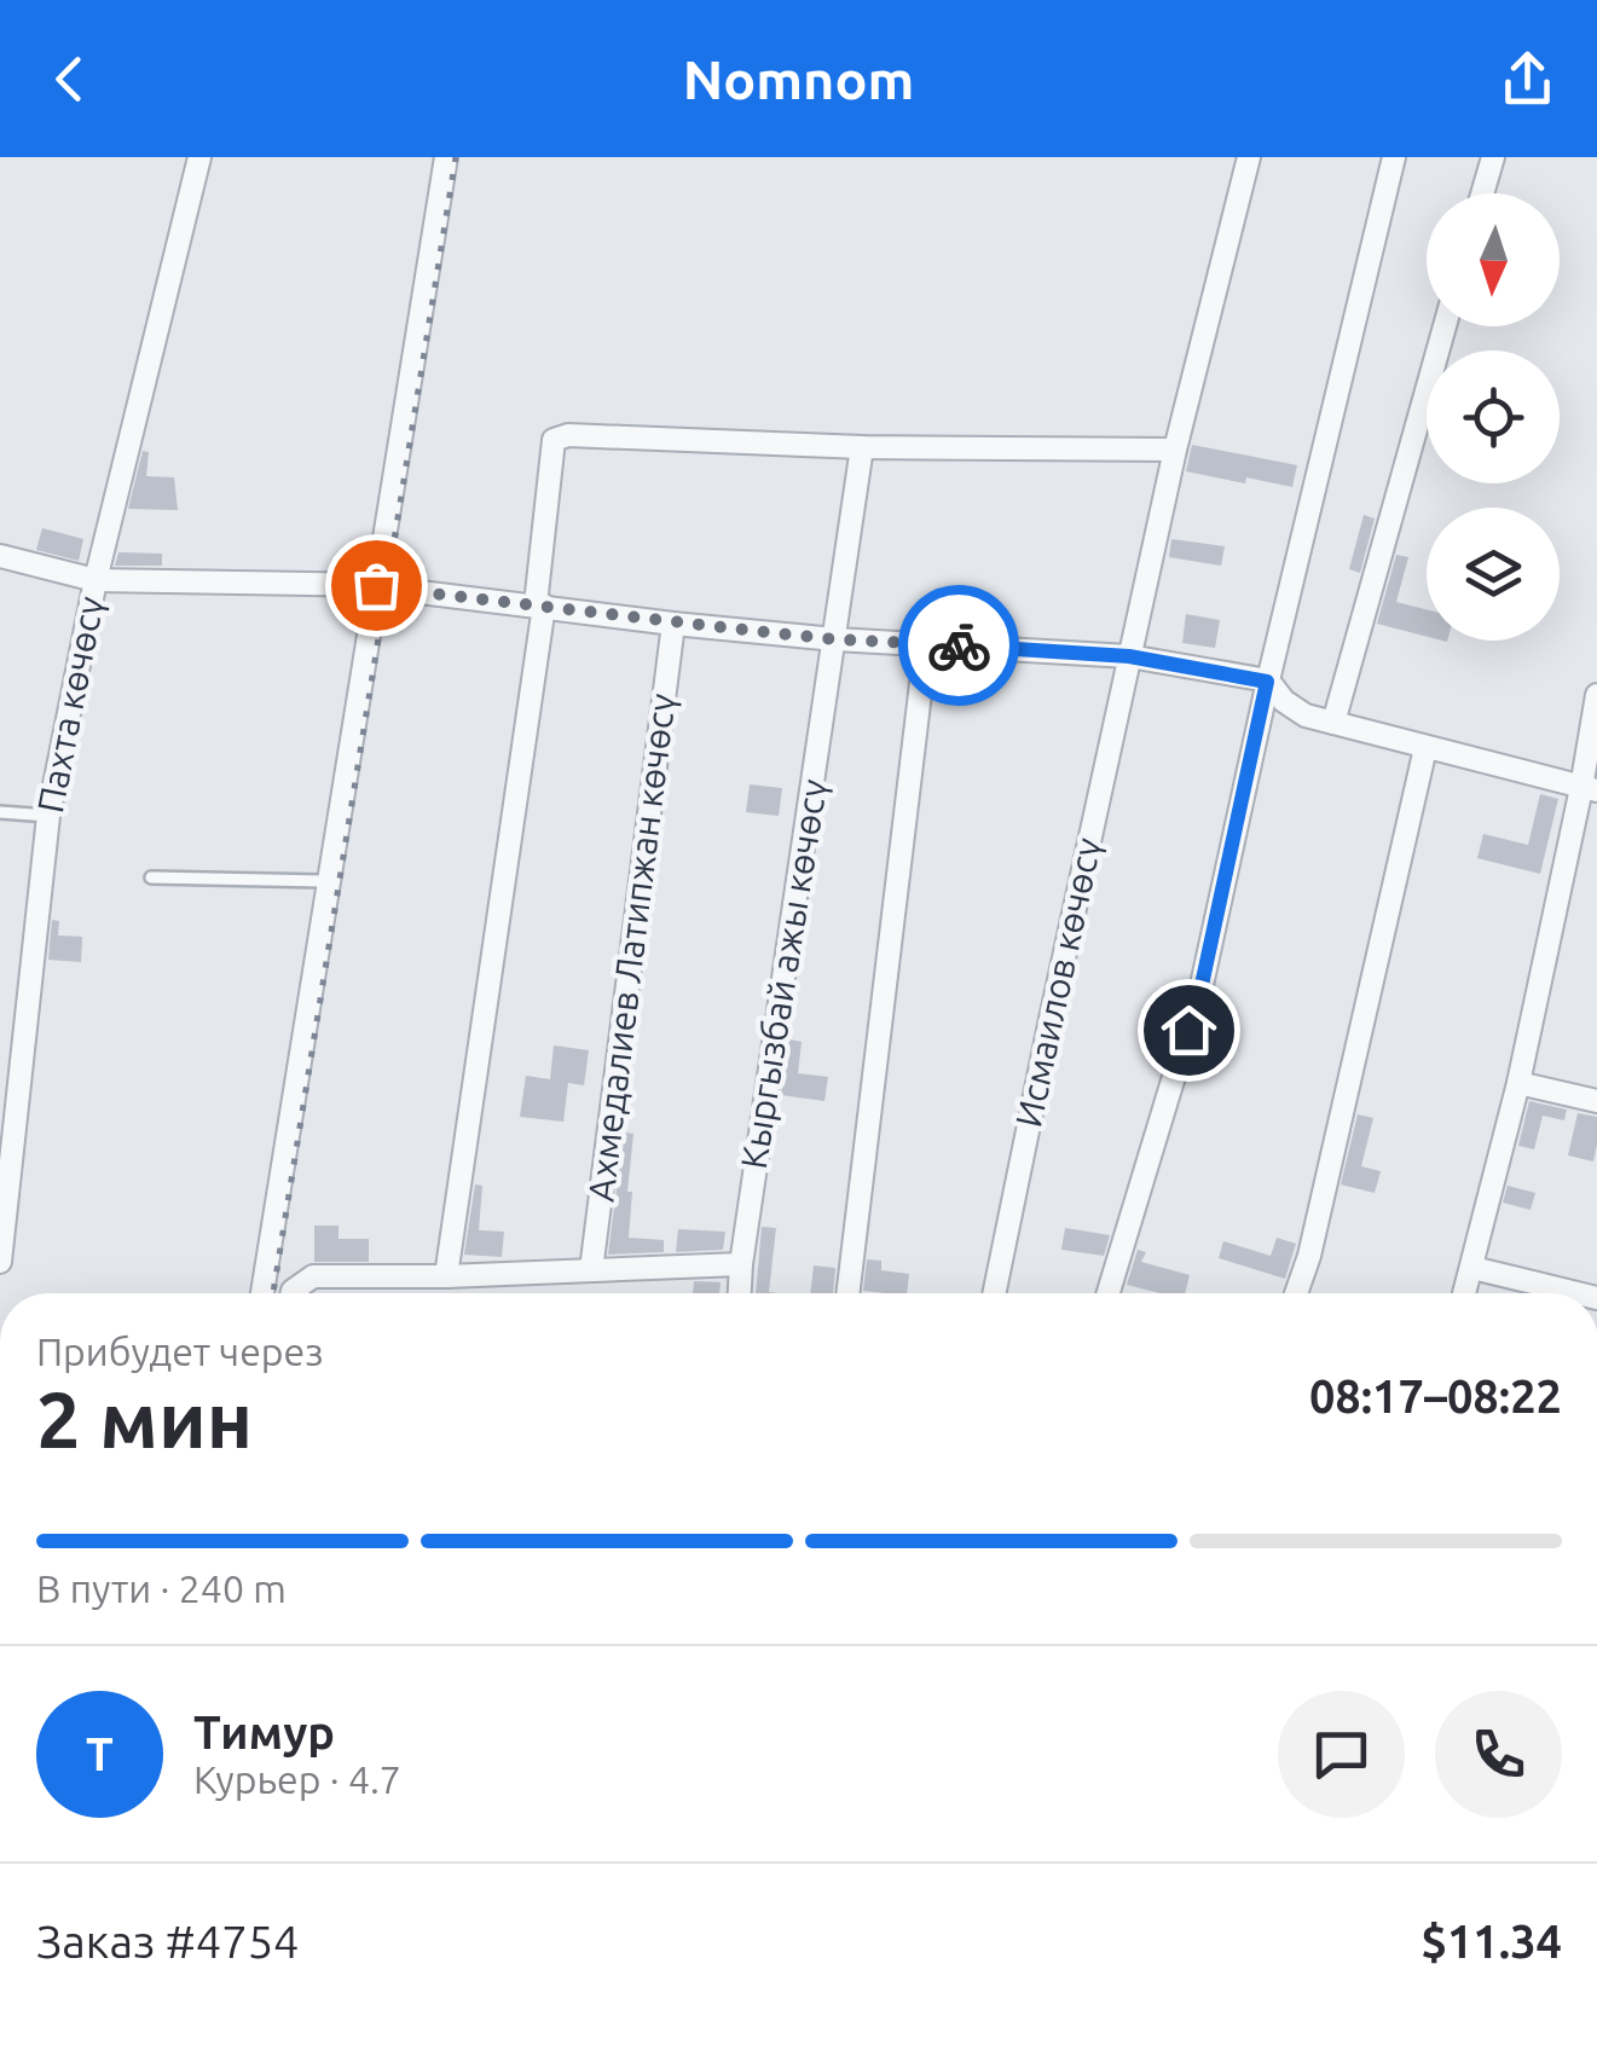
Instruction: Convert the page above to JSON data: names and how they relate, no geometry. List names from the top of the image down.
{
  "streets": {
    "street": [
      "Пахта көчөсү",
      "Ахмедалиев Латипжан көчөсү",
      "Кыргызбай ажы көчөсү",
      "Исмаилов көчөсү"
    ]
  },
  "north": "bottom",
  "page": {
    "header": "Nomnom",
    "heading": ["2 мин", "Прибудет через", "08:17–08:22"],
    "panel": [
      "Тимур",
      "Курьер · 4.7",
      "Заказ #4754",
      "$11.34"
    ],
    "bar": "В пути · 240 m",
    "round": "Т"
  }
}
